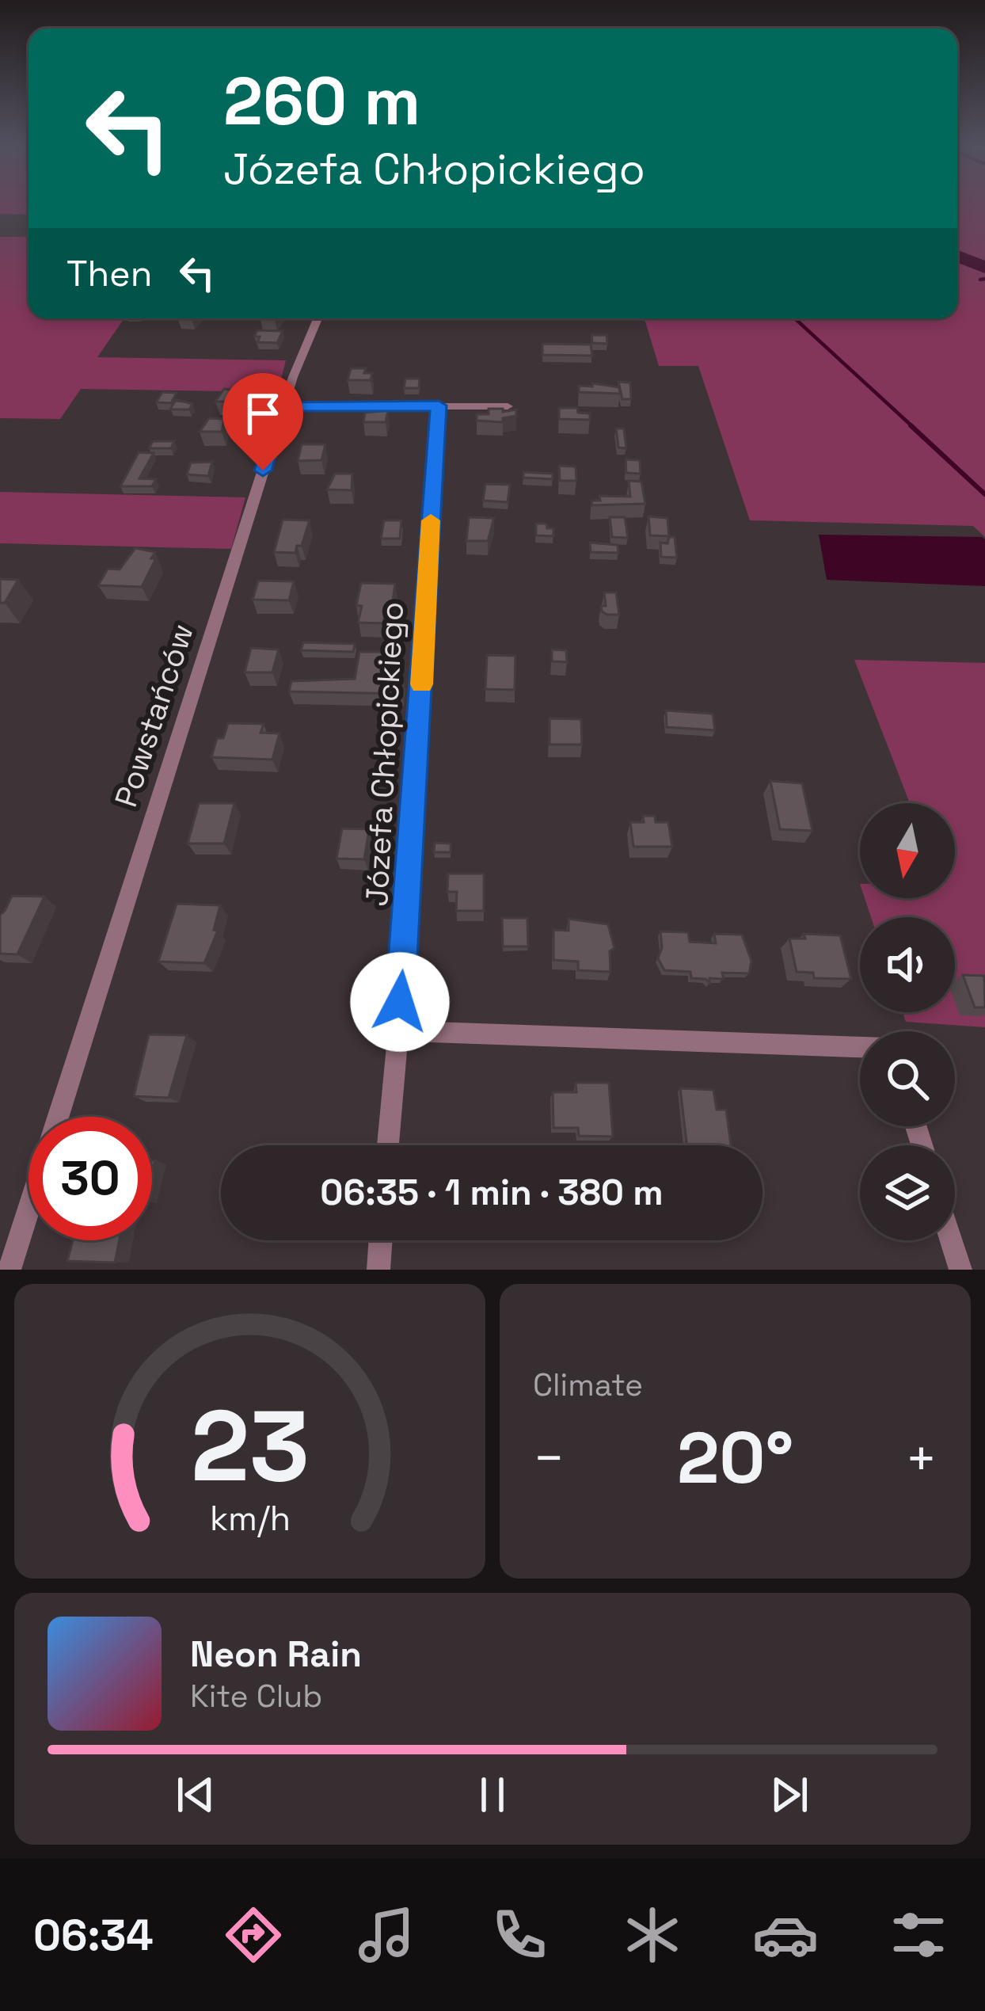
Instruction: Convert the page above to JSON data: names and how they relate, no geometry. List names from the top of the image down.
{
  "streets": {
    "street": ["Powstańców", "Józefa Chłopickiego"]
  },
  "north": "bottom",
  "page": {
    "turn": ["260 m", "Józefa Chłopickiego"],
    "then": "Then",
    "limit": "30",
    "trip": "06:35 · 1 min · 380 m",
    "tile": "Climate",
    "heat": ["−", "20°", "+"],
    "song": ["Neon Rain", "Kite Club"],
    "tabs": "06:34",
    "gauge": ["23", "km/h"]
  }
}
